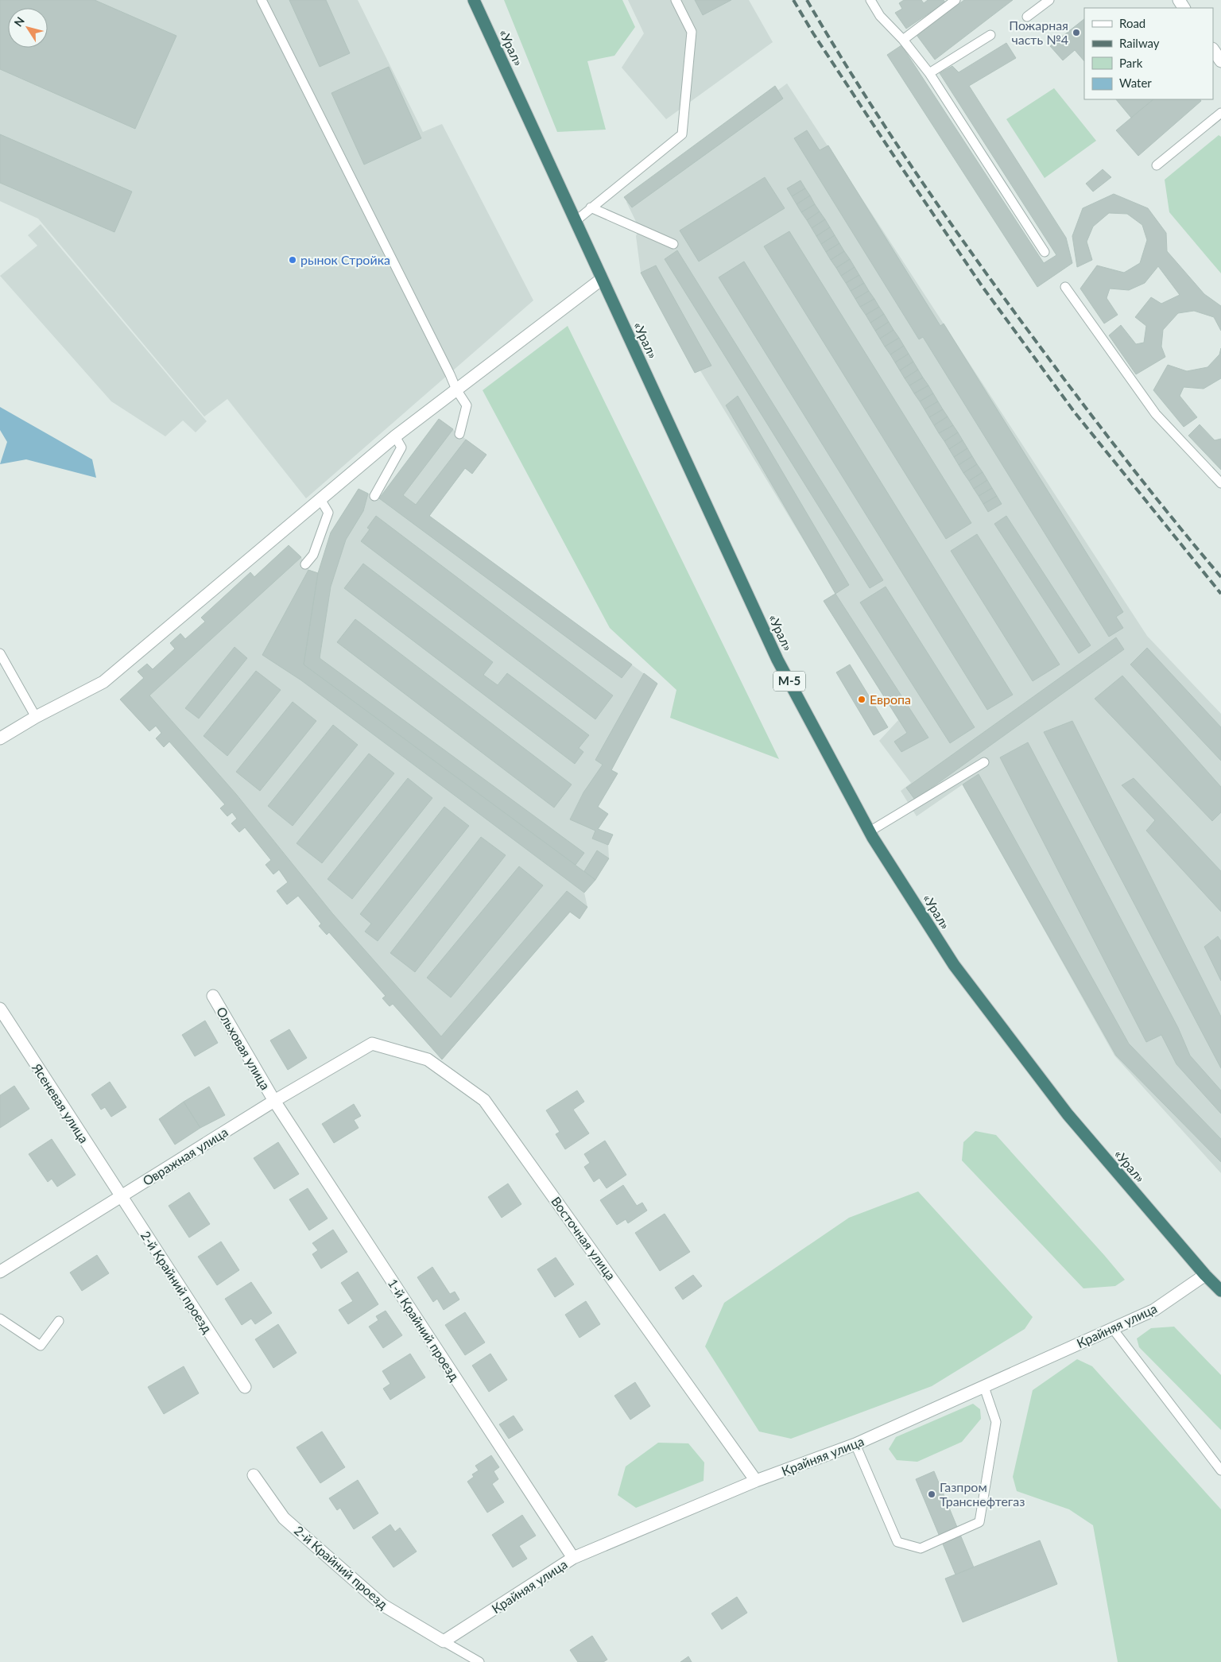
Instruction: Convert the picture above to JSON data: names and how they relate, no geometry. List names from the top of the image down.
{
  "streets": {
    "highway": ["«Урал»", "М-5"],
    "street": [
      "Ольховая улица",
      "Ясеневая улица",
      "Овражная улица",
      "Восточная улица",
      "2-й Крайний проезд",
      "Крайняя улица",
      "1-й Крайний проезд"
    ]
  },
  "crossings": [
    ["«Урал»", "Крайняя улица"],
    ["Ольховая улица", "Овражная улица"],
    ["Ольховая улица", "1-й Крайний проезд"],
    ["Ясеневая улица", "Овражная улица"],
    ["Ясеневая улица", "2-й Крайний проезд"],
    ["Овражная улица", "Восточная улица"],
    ["Овражная улица", "2-й Крайний проезд"],
    ["Овражная улица", "1-й Крайний проезд"],
    ["Восточная улица", "Крайняя улица"],
    ["2-й Крайний проезд", "Крайняя улица"],
    ["Крайняя улица", "1-й Крайний проезд"]
  ],
  "places": [
    "Пожарная часть №4",
    "рынок Стройка",
    "Европа",
    "Газпром Транснефтегаз"
  ],
  "legend": [
    "Road",
    "Railway",
    "Park",
    "Water"
  ],
  "north": "top left"
}
